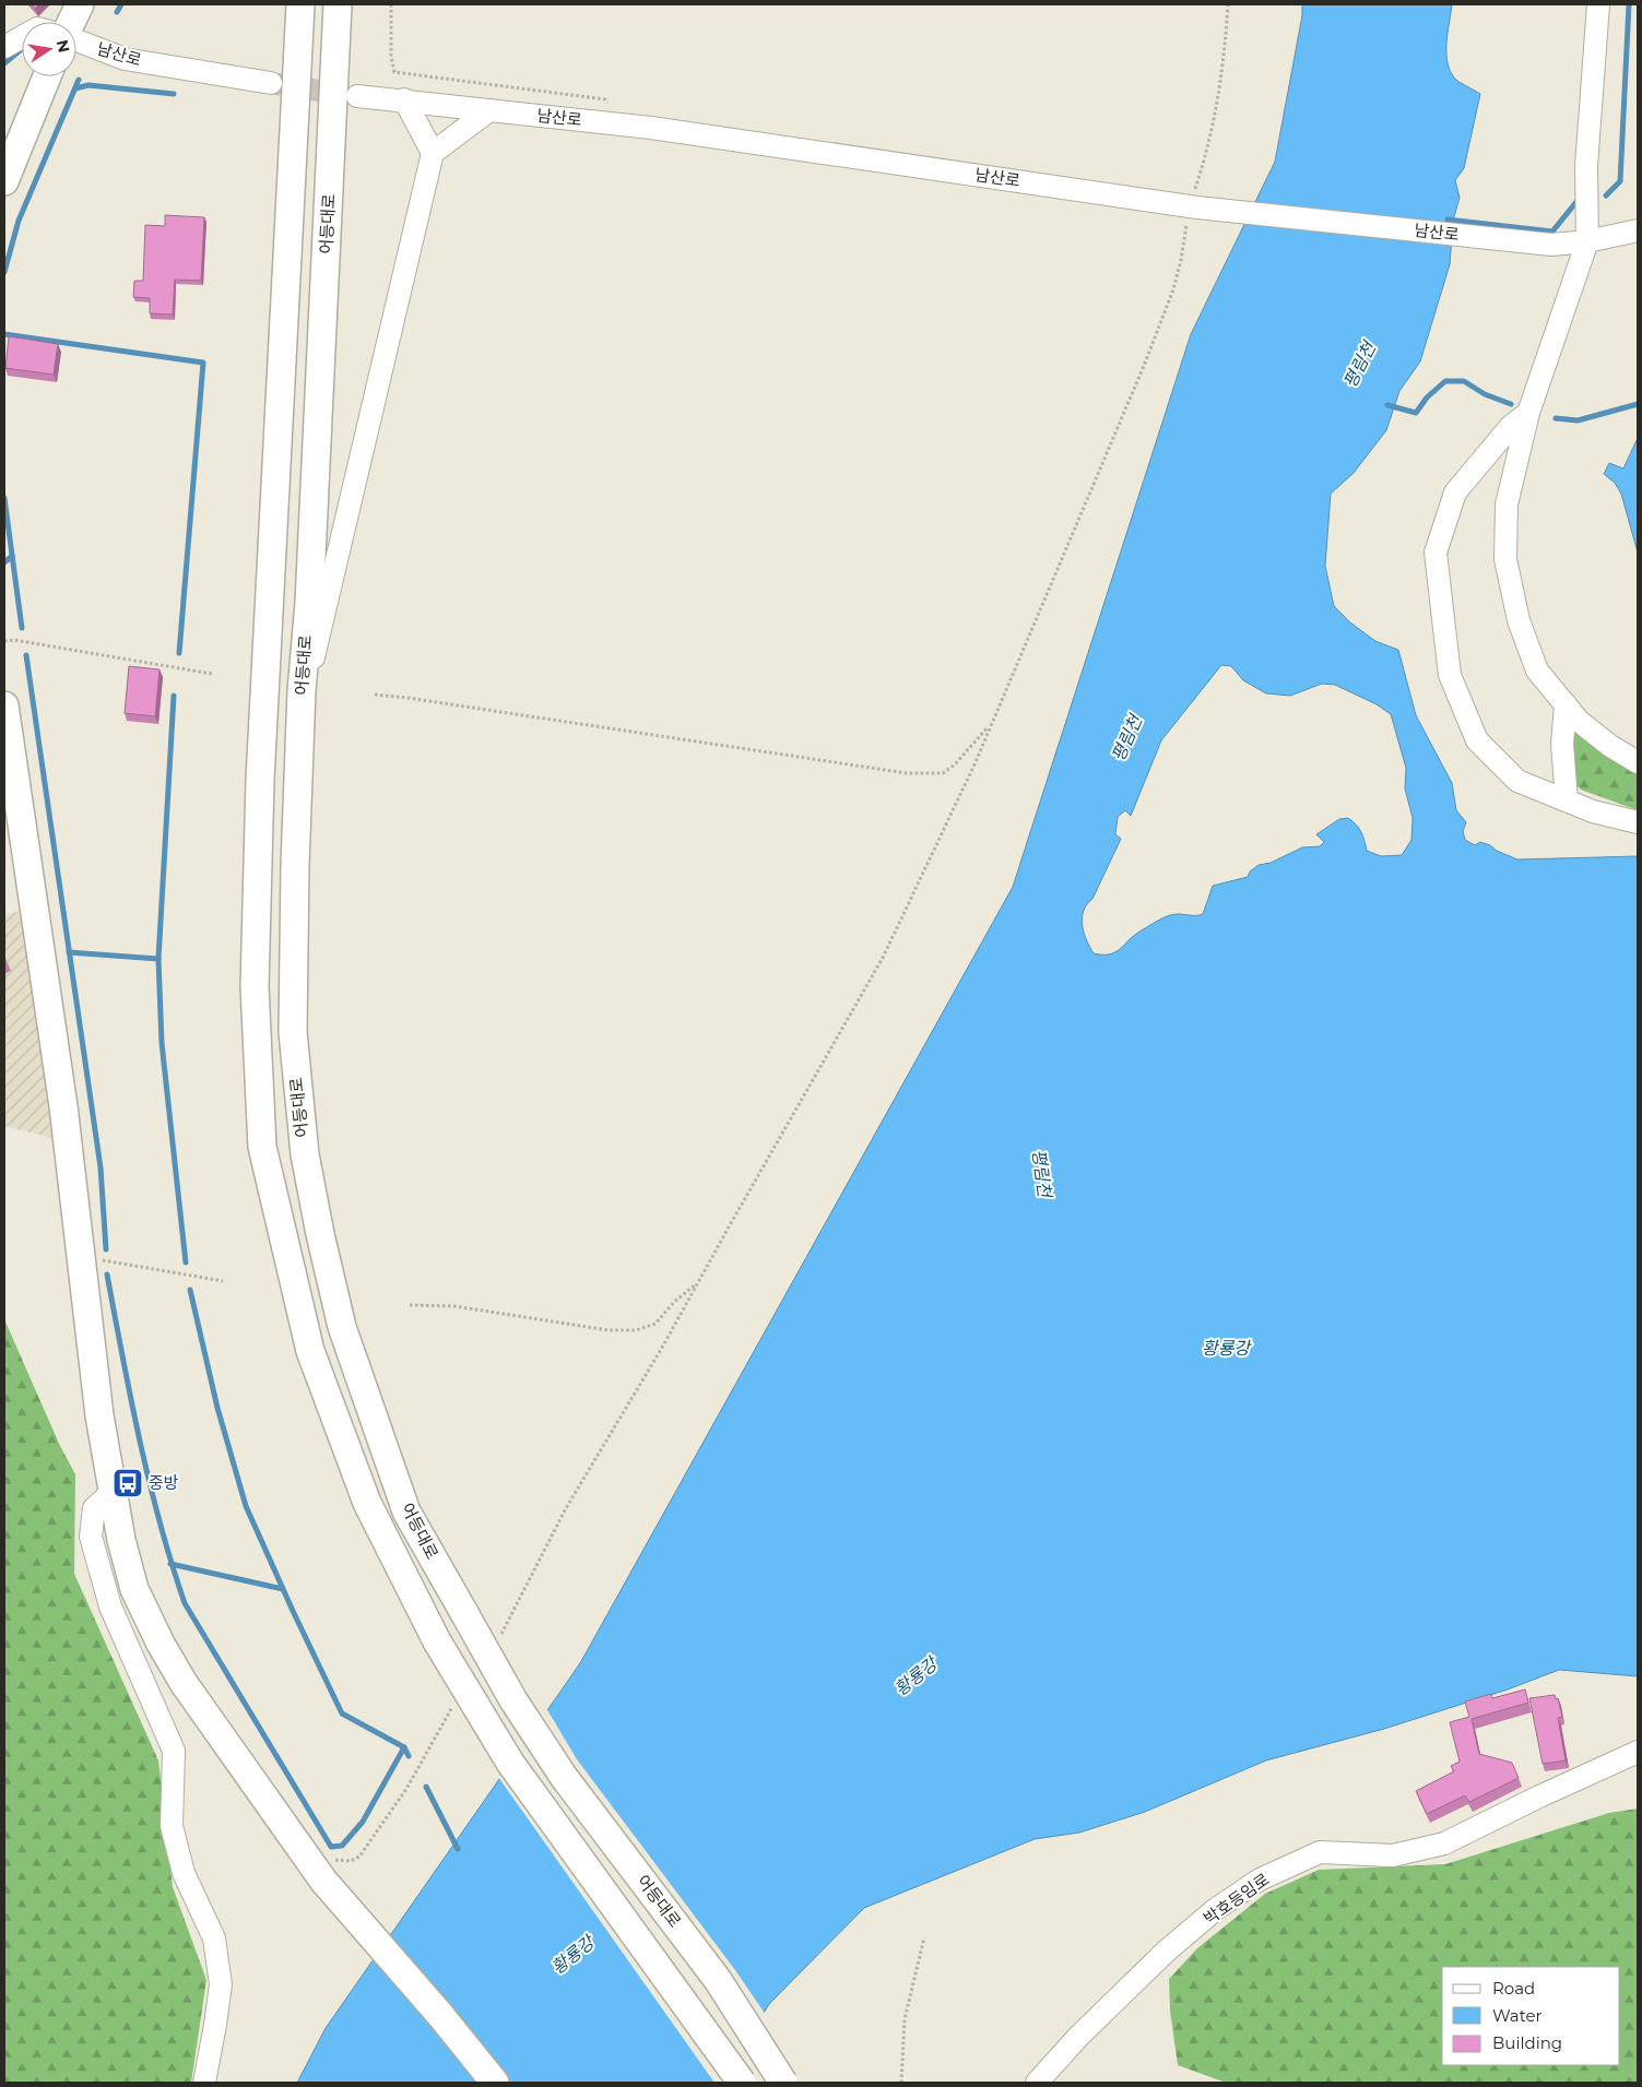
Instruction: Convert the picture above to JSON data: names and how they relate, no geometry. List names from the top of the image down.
{
  "streets": {
    "main road": ["어등대로"],
    "street": ["남산로", "박호등임로"]
  },
  "water": ["평림천", "황룡강"],
  "places": {
    "bus stop": ["중방"]
  },
  "legend": ["Road", "Water", "Building"],
  "north": "right"
}
